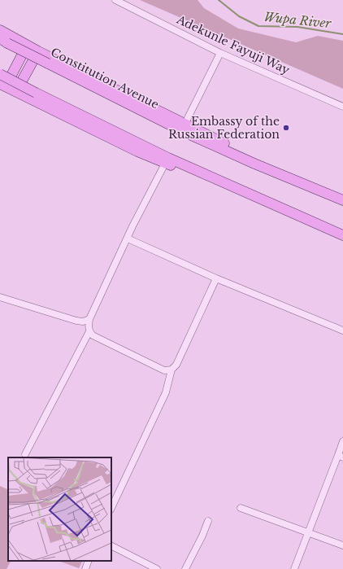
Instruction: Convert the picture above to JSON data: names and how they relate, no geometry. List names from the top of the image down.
{
  "streets": {
    "main road": ["Constitution Avenue"],
    "street": ["Adekunle Fayuji Way"]
  },
  "water": ["Wupa River"],
  "places": ["Embassy of the Russian Federation"]
}
